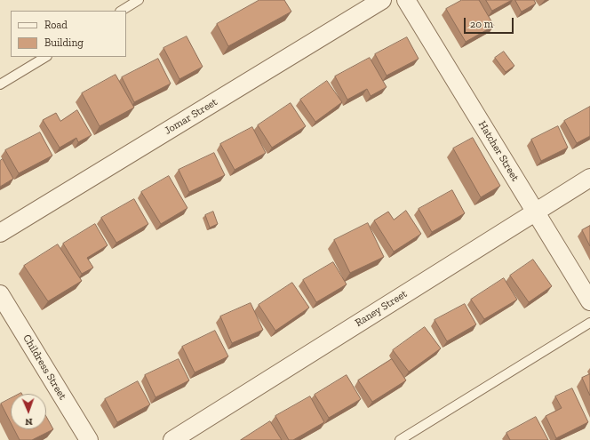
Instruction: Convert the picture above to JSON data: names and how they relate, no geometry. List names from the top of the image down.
{
  "streets": {
    "street": [
      "Jomar Street",
      "Hatcher Street",
      "Raney Street",
      "Childress Street"
    ]
  },
  "crossings": [
    ["Hatcher Street", "Raney Street"]
  ],
  "legend": ["Road", "Building"],
  "scale_bar": "20 m",
  "north": "bottom"
}
